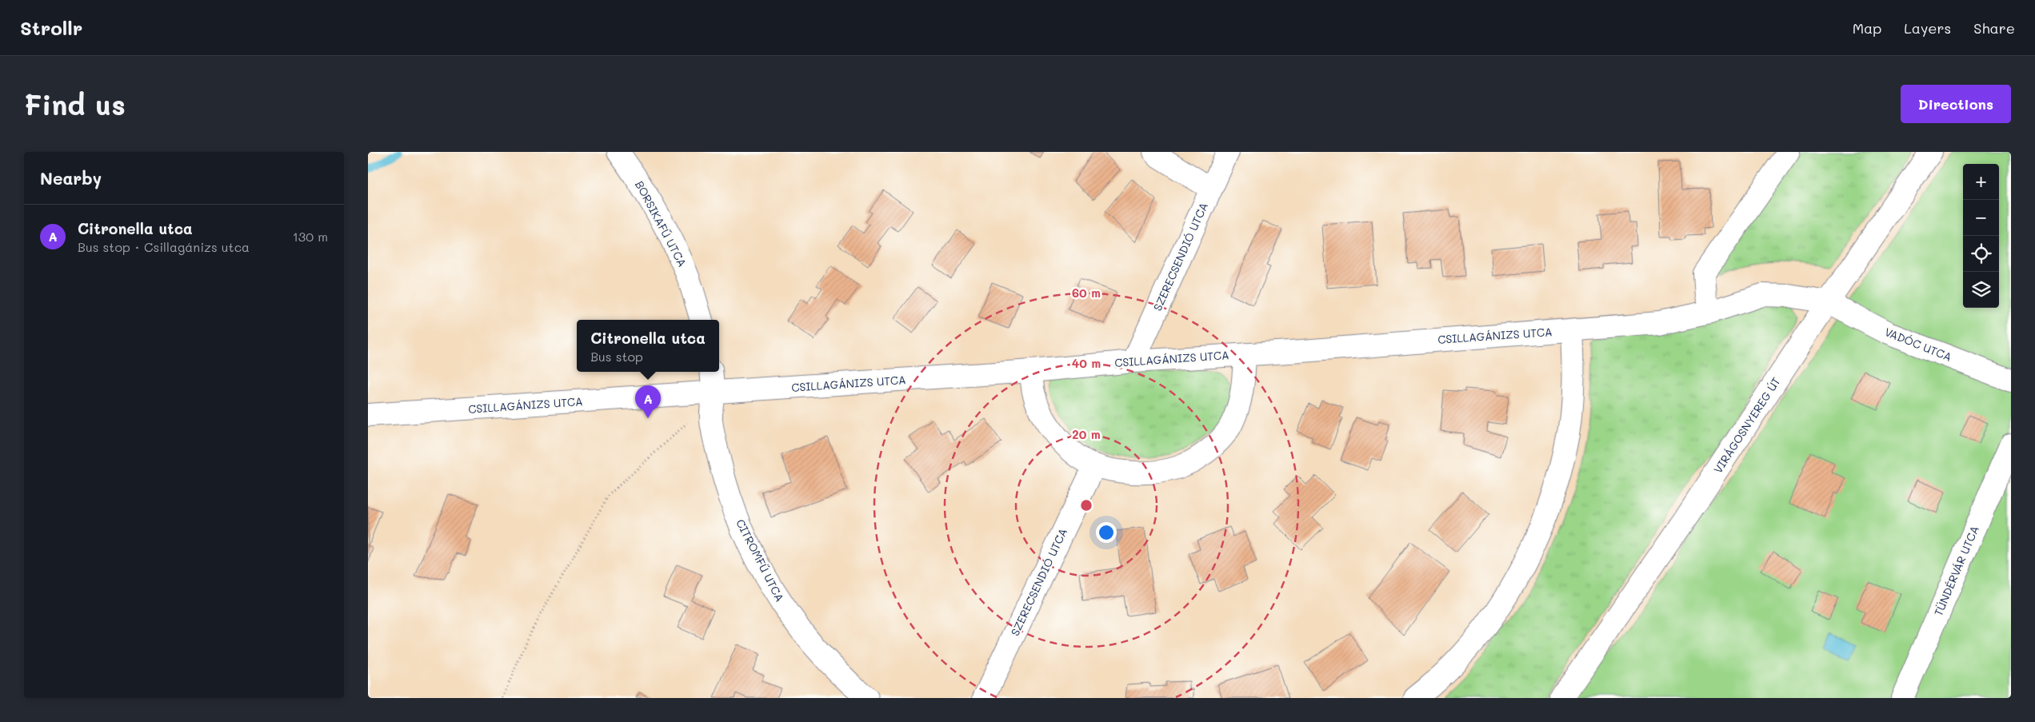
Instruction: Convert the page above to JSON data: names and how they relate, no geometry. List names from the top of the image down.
{
  "streets": {
    "street": [
      "BORSIKAFŰ UTCA",
      "SZERECSENDIÓ UTCA",
      "CSILLAGÁNIZS UTCA",
      "VADÓC UTCA",
      "VIRÁGOSNYEREG ÚT",
      "CITROMFŰ UTCA",
      "TÜNDÉRVÁR UTCA"
    ]
  },
  "crossings": [
    ["SZERECSENDIÓ UTCA", "CSILLAGÁNIZS UTCA"],
    ["CSILLAGÁNIZS UTCA", "VADÓC UTCA"],
    ["CSILLAGÁNIZS UTCA", "VIRÁGOSNYEREG ÚT"],
    ["CSILLAGÁNIZS UTCA", "CITROMFŰ UTCA"],
    ["VADÓC UTCA", "VIRÁGOSNYEREG ÚT"]
  ],
  "page": {
    "header": "Strollr",
    "nav": ["Map", "Layers", "Share"],
    "buttons": "Directions",
    "title": "Find us",
    "heading": "Nearby",
    "map_buttons": ["+", "−"],
    "list": [
      {
        "mark": "A",
        "name": "Citronella utca",
        "note": "Bus stop · Csillagánizs utca",
        "value": "130 m"
      }
    ],
    "popup": ["Citronella utca", "Bus stop"],
    "pins": "A"
  },
  "rings": ["60 m", "40 m", "20 m"]
}
